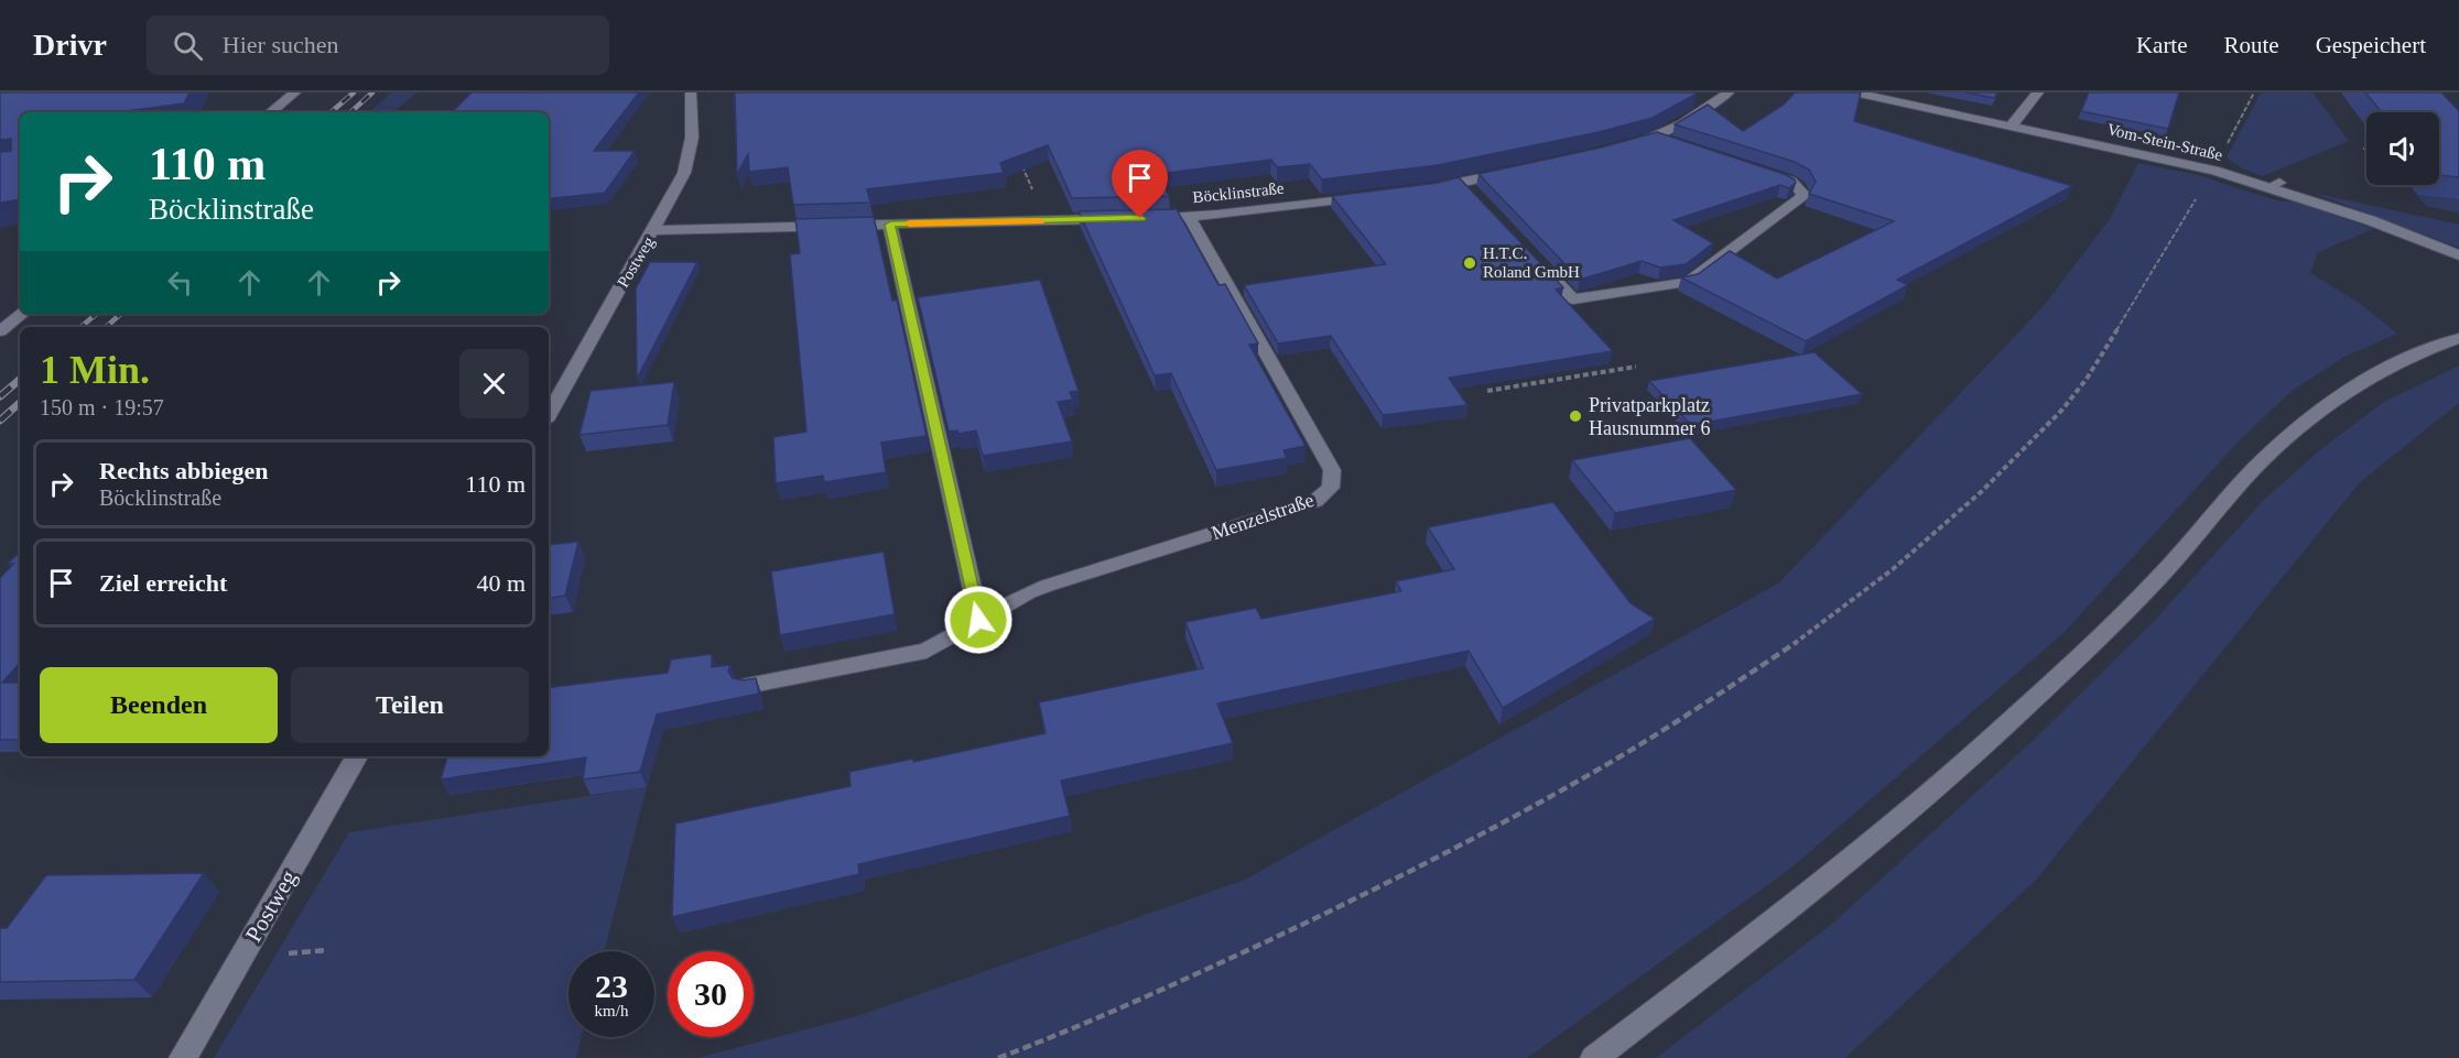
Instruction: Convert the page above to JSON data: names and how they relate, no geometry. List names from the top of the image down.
{
  "streets": {
    "street": [
      "Vom-Stein-Straße",
      "Böcklinstraße",
      "Postweg",
      "Menzelstraße"
    ]
  },
  "crossings": [
    ["Böcklinstraße", "Postweg"],
    ["Böcklinstraße", "Menzelstraße"]
  ],
  "places": ["H.T.C. Roland GmbH", "Privatparkplatz Hausnummer 6"],
  "page": {
    "header": "Drivr",
    "search": "Hier suchen",
    "nav": ["Karte", "Route", "Gespeichert"],
    "turn": ["110 m", "Böcklinstraße"],
    "heading": ["1 Min.", "150 m · 19:57"],
    "list": [
      {
        "name": "Rechts abbiegen",
        "note": "Böcklinstraße",
        "value": "110 m"
      },
      {
        "name": "Ziel erreicht",
        "value": "40 m"
      }
    ],
    "buttons": ["Beenden", "Teilen"],
    "speed": "23 km/h",
    "limit": "30"
  }
}
